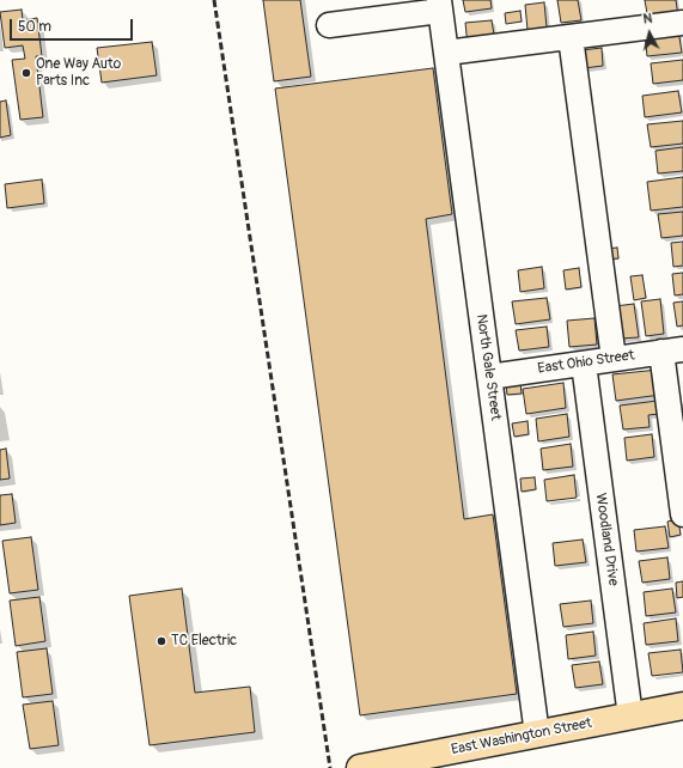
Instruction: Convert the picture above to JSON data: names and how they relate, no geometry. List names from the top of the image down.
{
  "streets": {
    "main road": ["East Washington Street"],
    "street": ["East Ohio Street", "North Gale Street", "Woodland Drive"]
  },
  "crossings": [
    ["East Ohio Street", "North Gale Street"],
    ["East Ohio Street", "Woodland Drive"],
    ["North Gale Street", "East Washington Street"],
    ["Woodland Drive", "East Washington Street"]
  ],
  "places": ["One Way Auto Parts Inc", "TC Electric"],
  "scale_bar": "50 m",
  "north": "top"
}
